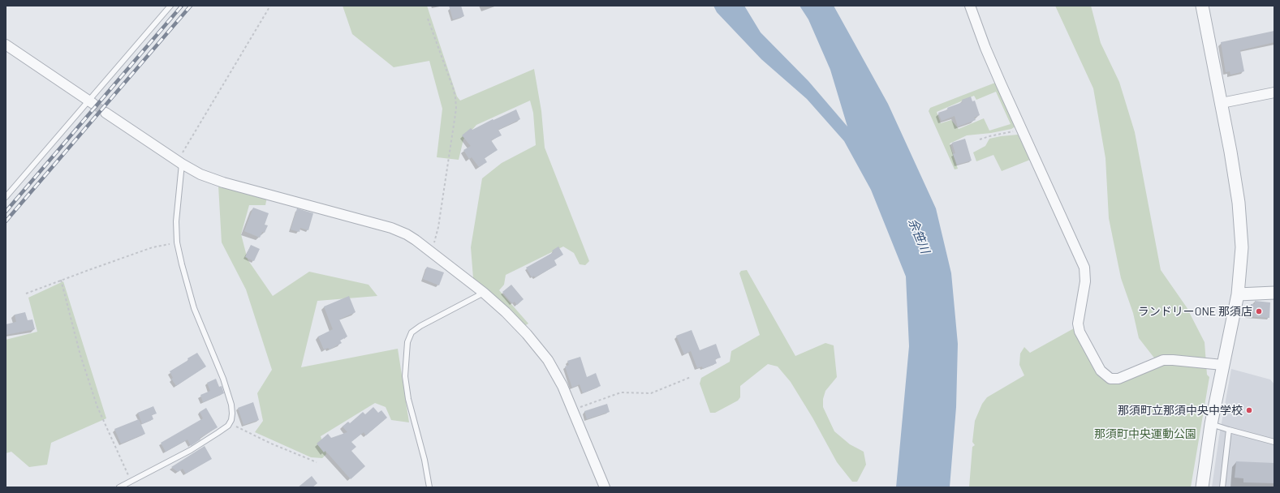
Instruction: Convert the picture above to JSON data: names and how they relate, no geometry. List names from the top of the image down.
{
  "water": ["余笹川"],
  "parks": ["那須町中央運動公園"],
  "places": ["ランドリーONE 那須店", "那須町立那須中央中学校"]
}
